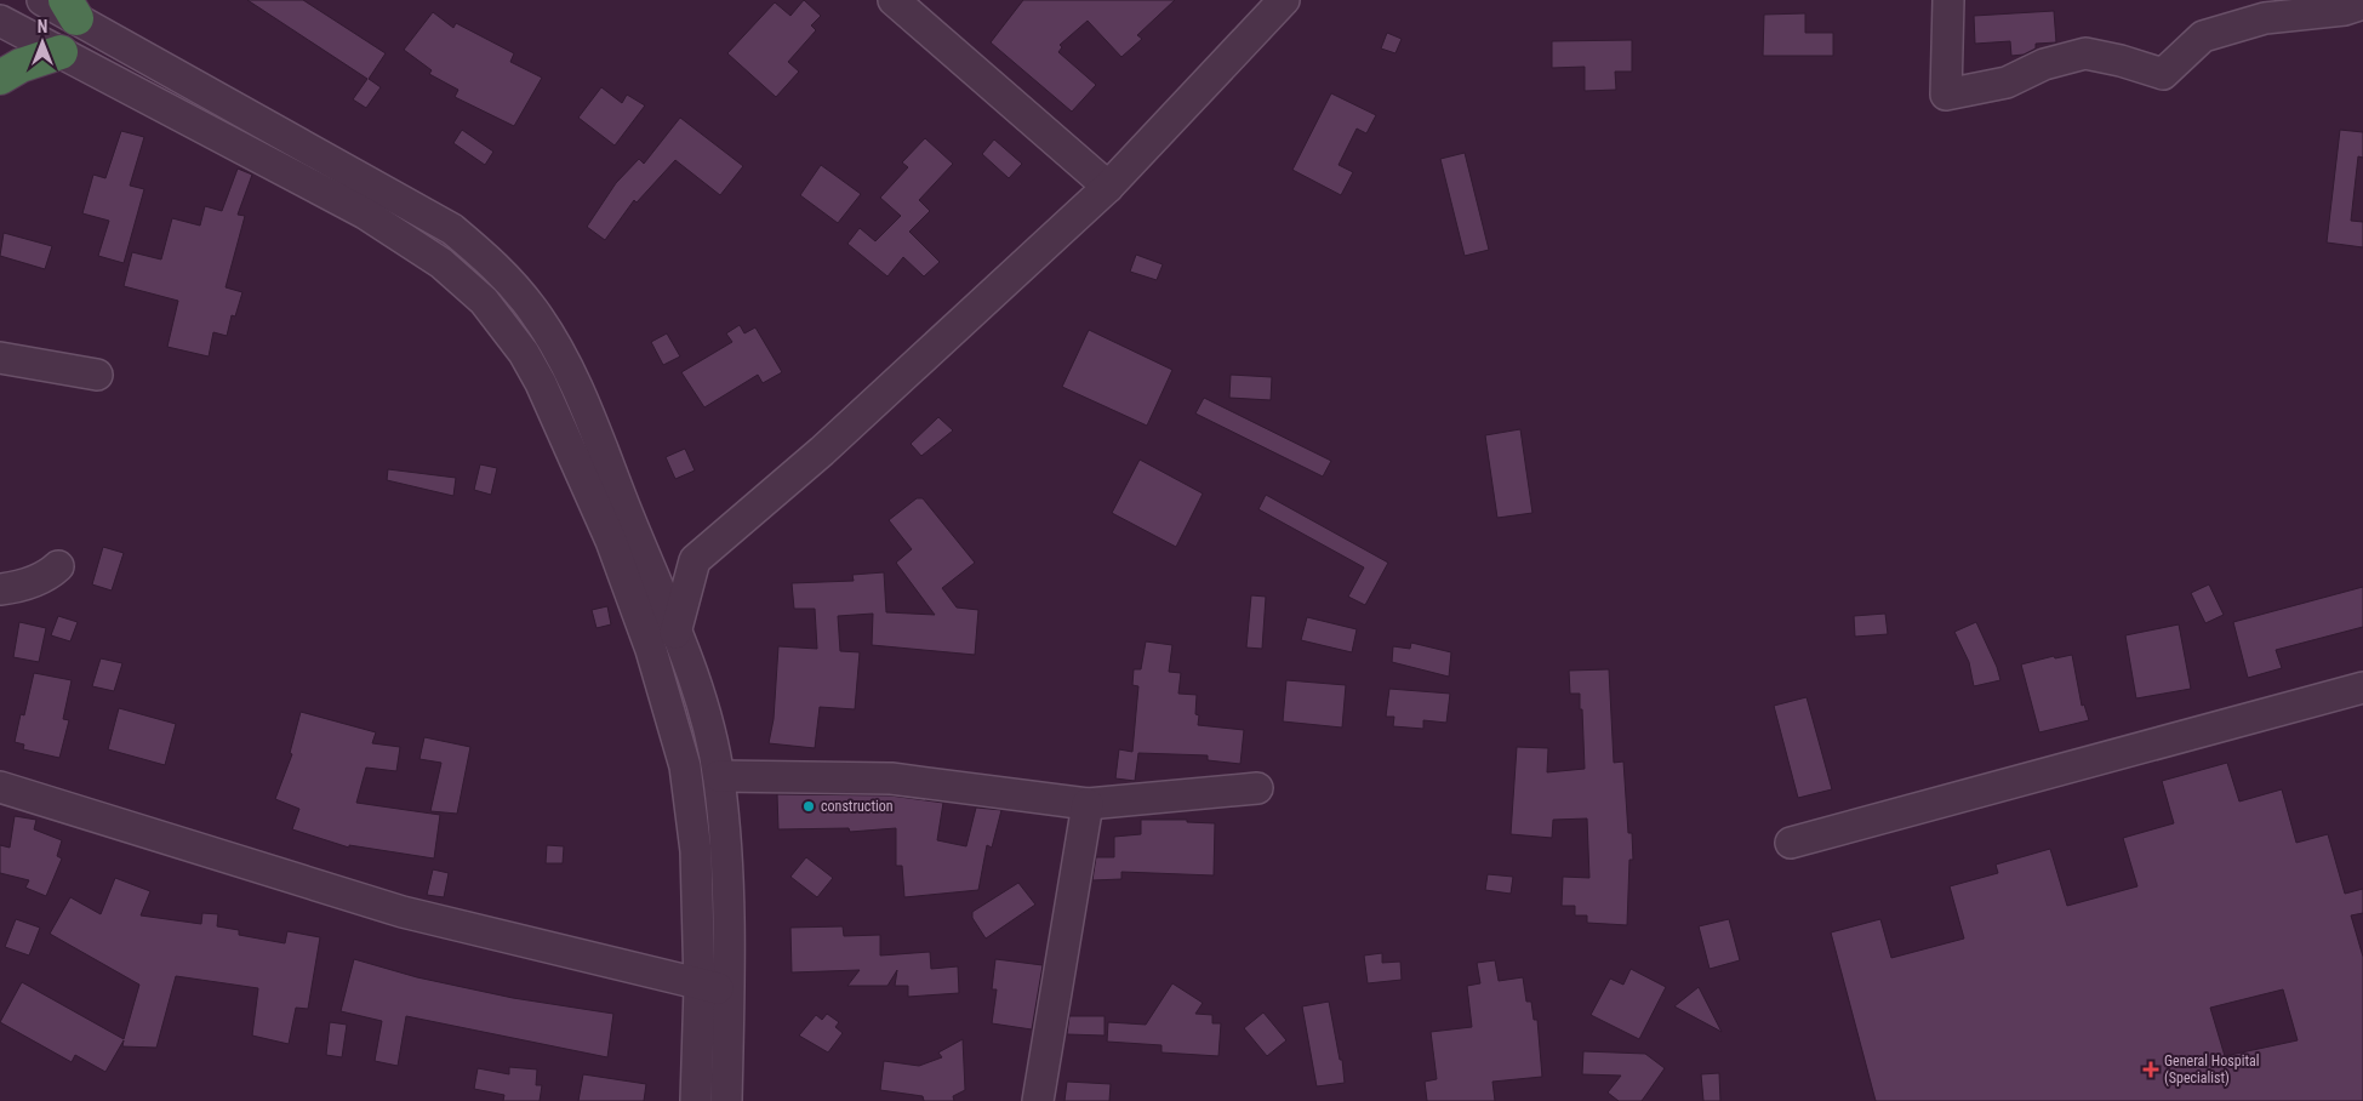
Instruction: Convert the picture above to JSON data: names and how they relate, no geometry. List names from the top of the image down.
{
  "places": {
    "other": ["construction"],
    "health": ["General Hospital (Specialist)"]
  },
  "north": "top"
}
